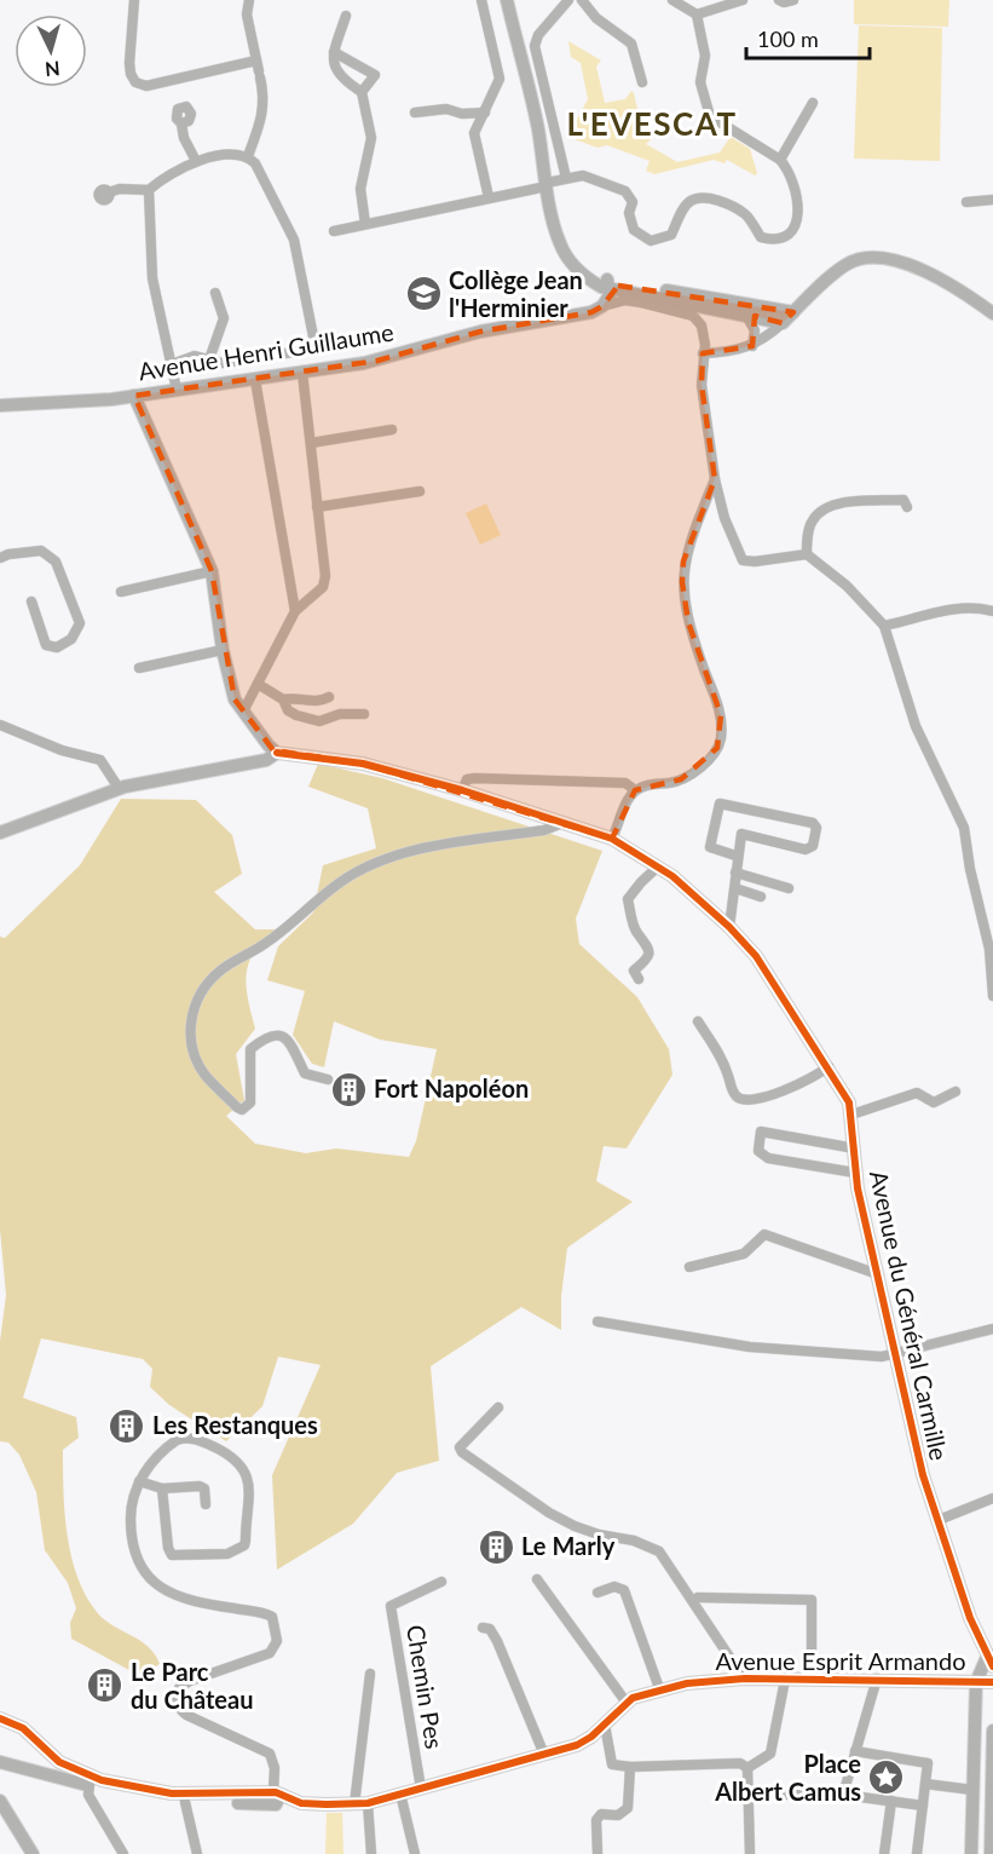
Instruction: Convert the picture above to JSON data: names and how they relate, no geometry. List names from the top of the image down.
{
  "streets": {
    "street": [
      "Avenue Henri Guillaume",
      "Avenue du Général Carmille",
      "Avenue Esprit Armando",
      "Chemin Pes"
    ]
  },
  "crossings": [
    ["Avenue du Général Carmille", "Avenue Esprit Armando"],
    ["Avenue Esprit Armando", "Chemin Pes"]
  ],
  "districts": ["L'EVESCAT"],
  "places": {
    "school or university": ["Collège Jean l'Herminier"],
    "building": [
      "Fort Napoléon",
      "Les Restanques",
      "Le Marly",
      "Le Parc du Château"
    ],
    "place": ["Place Albert Camus"]
  },
  "scale_bar": "100 m",
  "north": "bottom"
}
